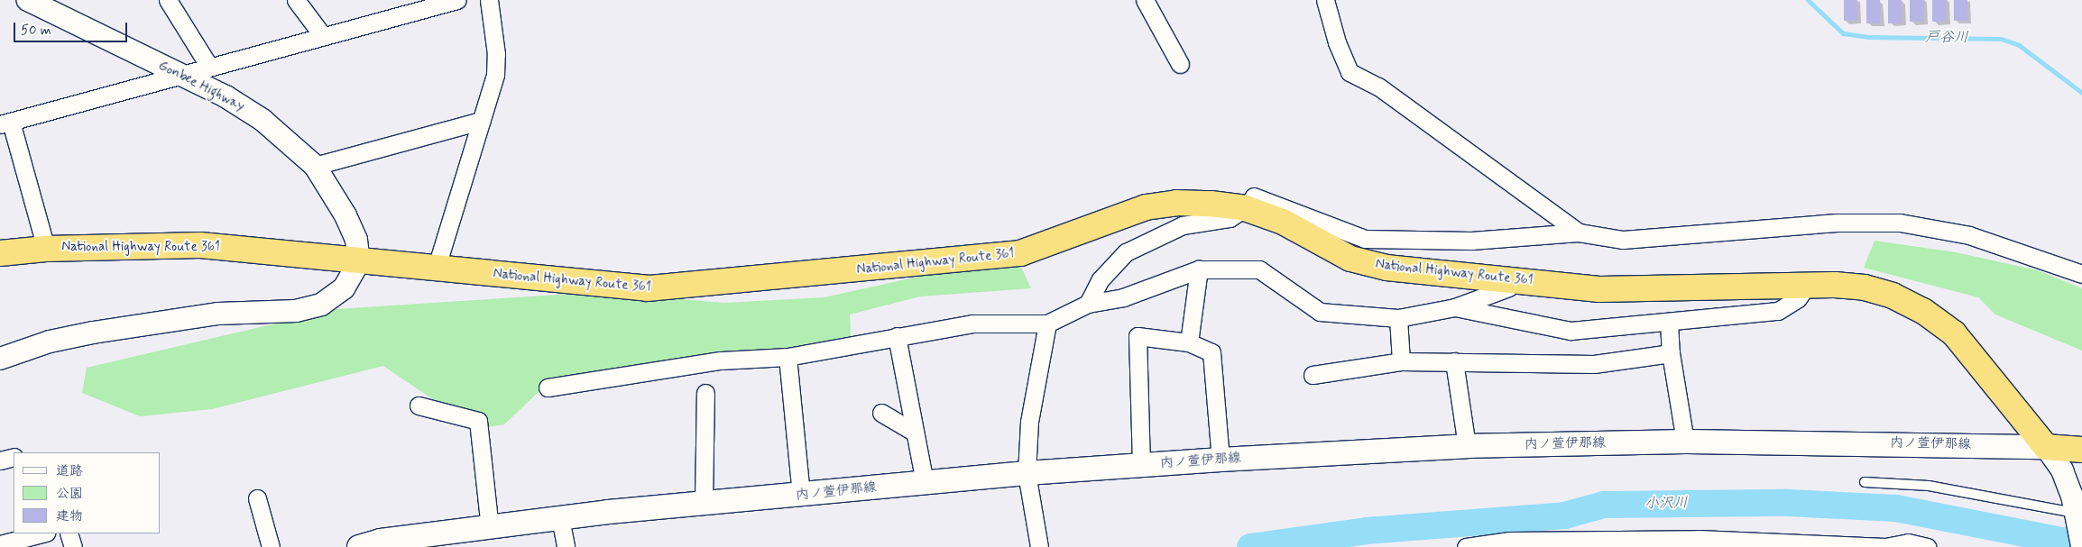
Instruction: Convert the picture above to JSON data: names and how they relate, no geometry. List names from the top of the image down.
{
  "streets": {
    "highway": ["National Highway Route 361"],
    "main road": ["内ノ萱伊那線"],
    "street": ["Gonbee Highway"]
  },
  "crossings": [
    ["Gonbee Highway", "National Highway Route 361"],
    ["National Highway Route 361", "内ノ萱伊那線"]
  ],
  "water": ["戸谷川", "小沢川"],
  "legend": ["道路", "公園", "建物"],
  "scale_bar": "50 m"
}
